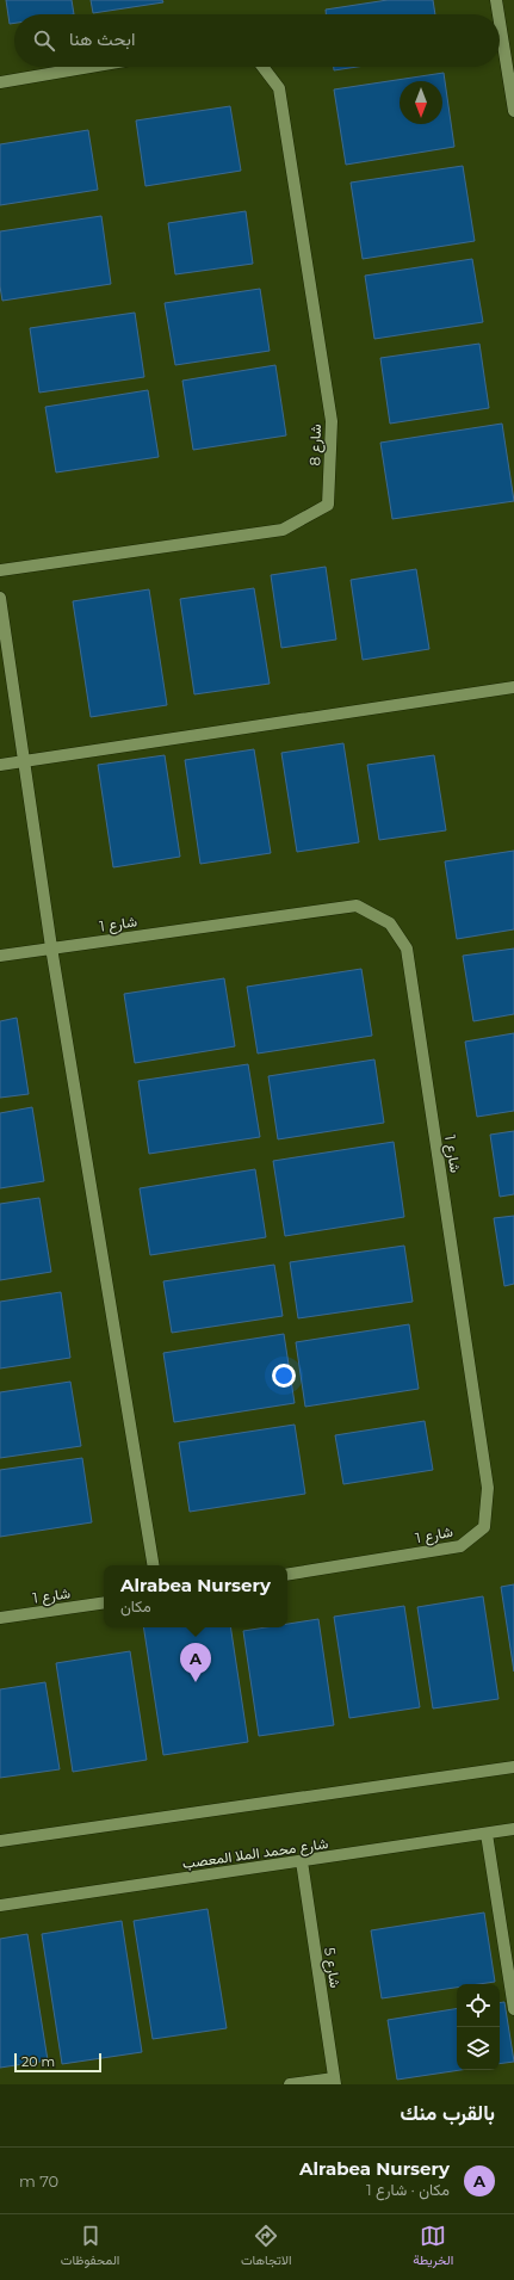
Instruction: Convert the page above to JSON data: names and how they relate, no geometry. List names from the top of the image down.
{
  "streets": {
    "street": [
      "شارع 8",
      "شارع 1",
      "شارع محمد الملا المعصب",
      "شارع 5"
    ]
  },
  "crossings": [
    ["شارع محمد الملا المعصب", "شارع 5"]
  ],
  "scale_bar": "20 m",
  "north": "bottom",
  "page": {
    "search": "ابحث هنا",
    "popup": ["Alrabea Nursery", "مكان"],
    "pins": "A",
    "scale": "20 m",
    "heading": "بالقرب منك",
    "list": [
      {
        "mark": "A",
        "name": "Alrabea Nursery",
        "note": "مكان · شارع 1",
        "value": "70 m"
      }
    ],
    "nav": ["الخريطة", "الاتجاهات", "المحفوظات"]
  }
}
